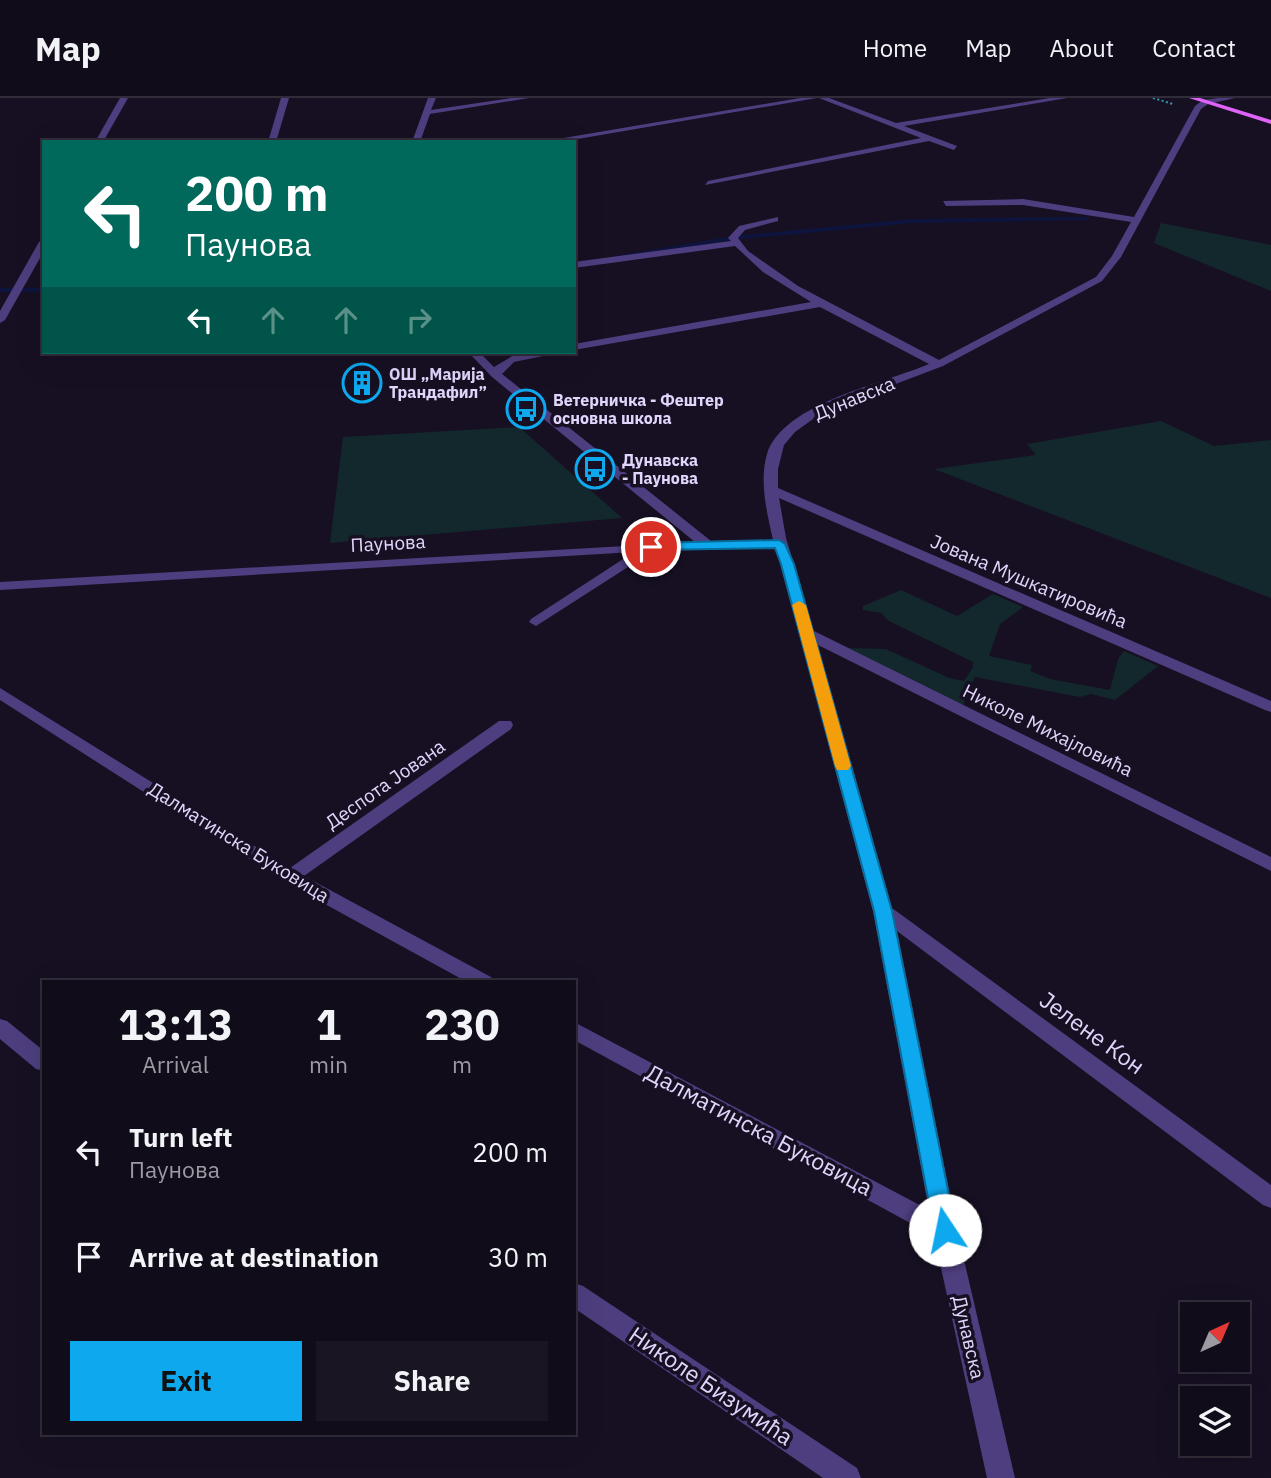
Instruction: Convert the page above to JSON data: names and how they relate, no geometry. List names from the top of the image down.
{
  "streets": {
    "street": [
      "Дунавска",
      "Паунова",
      "Јована Мушкатировића",
      "Николе Михајловића",
      "Деспота Јована",
      "Далматинска Буковица",
      "Јелене Кон",
      "Николе Бизумића"
    ]
  },
  "crossings": [
    ["Дунавска", "Паунова"],
    ["Дунавска", "Јована Мушкатировића"],
    ["Дунавска", "Николе Михајловића"],
    ["Дунавска", "Далматинска Буковица"],
    ["Дунавска", "Јелене Кон"],
    ["Деспота Јована", "Далматинска Буковица"]
  ],
  "places": {
    "building": ["ОШ „Марија Трандафил”"],
    "bus stop": ["Ветерничка - Фештер основна школа", "Дунавска - Паунова"]
  },
  "north": "top right",
  "page": {
    "header": "Map",
    "nav": [
      "Home",
      "Map",
      "About",
      "Contact"
    ],
    "turn": ["200 m", "Паунова"],
    "eta": [
      "13:13",
      "Arrival",
      "1",
      "min",
      "230",
      "m"
    ],
    "list": [
      {
        "name": "Turn left",
        "note": "Паунова",
        "value": "200 m"
      },
      {
        "name": "Arrive at destination",
        "value": "30 m"
      }
    ],
    "buttons": ["Exit", "Share"]
  }
}
